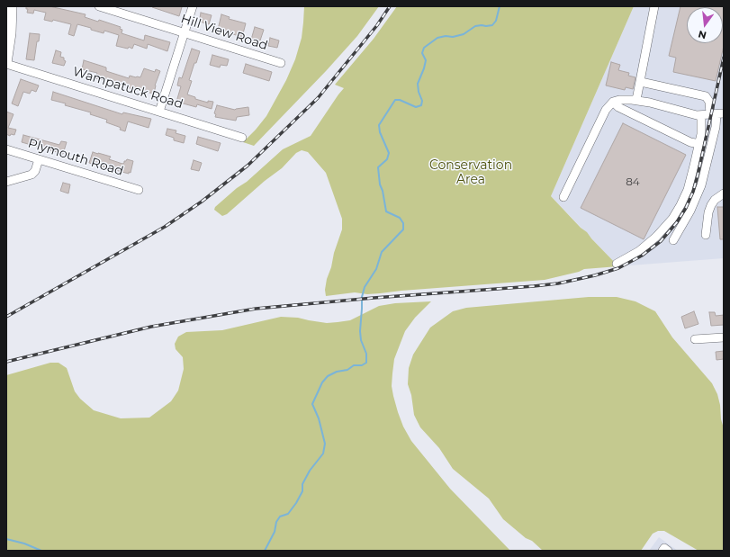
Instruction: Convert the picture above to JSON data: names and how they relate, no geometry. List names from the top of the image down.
{
  "streets": {
    "street": ["Hill View Road", "Wampatuck Road", "Plymouth Road"]
  },
  "parks": ["Conservation Area"],
  "house_numbers": ["84"],
  "north": "bottom"
}
